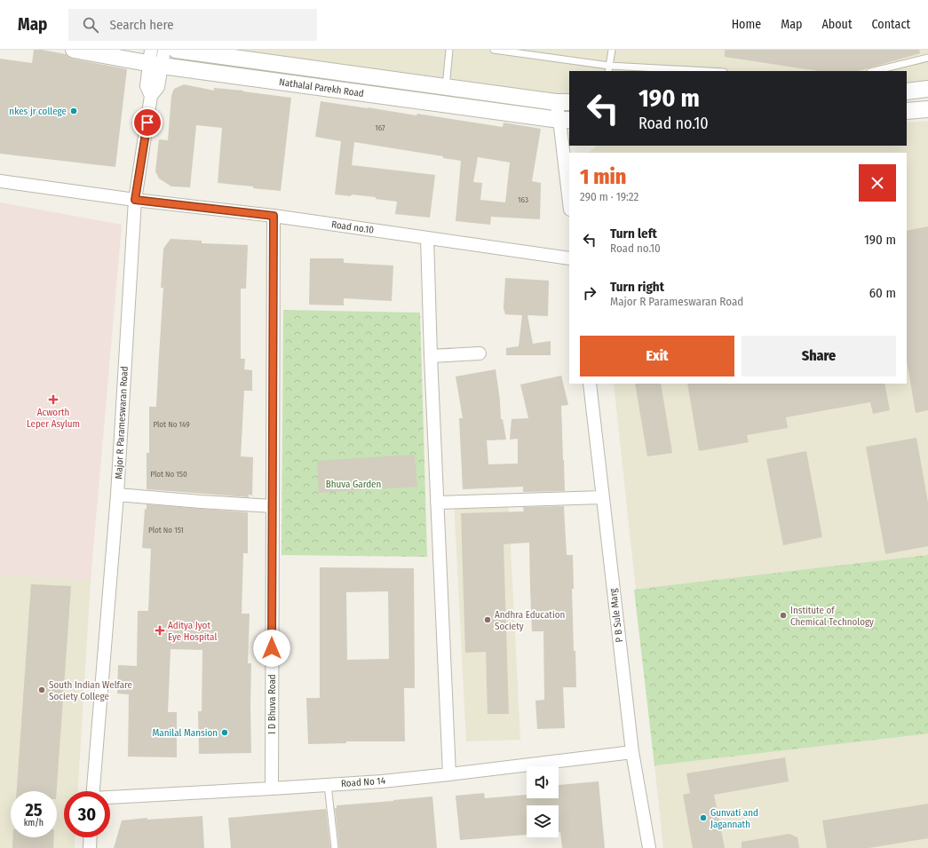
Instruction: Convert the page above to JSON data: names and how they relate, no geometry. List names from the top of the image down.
{
  "streets": {
    "street": [
      "Nathalal Parekh Road",
      "Road no.10",
      "Major R Parameswaran Road",
      "P B Sule Marg",
      "I D Bhuva Road",
      "Road No 14"
    ]
  },
  "crossings": [
    ["Nathalal Parekh Road", "Major R Parameswaran Road"],
    ["Road no.10", "Major R Parameswaran Road"],
    ["Road no.10", "I D Bhuva Road"],
    ["P B Sule Marg", "Road No 14"],
    ["I D Bhuva Road", "Road No 14"]
  ],
  "parks": ["Bhuva Garden"],
  "places": {
    "other": [
      "nkes jr college",
      "Institute of Chemical Technology",
      "Andhra Education Society",
      "South Indian Welfare Society College",
      "Manilal Mansion",
      "Gunvati and Jagannath"
    ],
    "health": ["Acworth Leper Asylum", "Aditya Jyot Eye Hospital"]
  },
  "house_numbers": [
    "167",
    "163",
    "Plot No 149",
    "Plot No 150",
    "Plot No 151"
  ],
  "page": {
    "header": "Map",
    "search": "Search here",
    "nav": [
      "Home",
      "Map",
      "About",
      "Contact"
    ],
    "turn": ["190 m", "Road no.10"],
    "heading": ["1 min", "290 m · 19:22"],
    "list": [
      {
        "name": "Turn left",
        "note": "Road no.10",
        "value": "190 m"
      },
      {
        "name": "Turn right",
        "note": "Major R Parameswaran Road",
        "value": "60 m"
      }
    ],
    "buttons": ["Exit", "Share"],
    "speed": "25 km/h",
    "limit": "30"
  }
}
